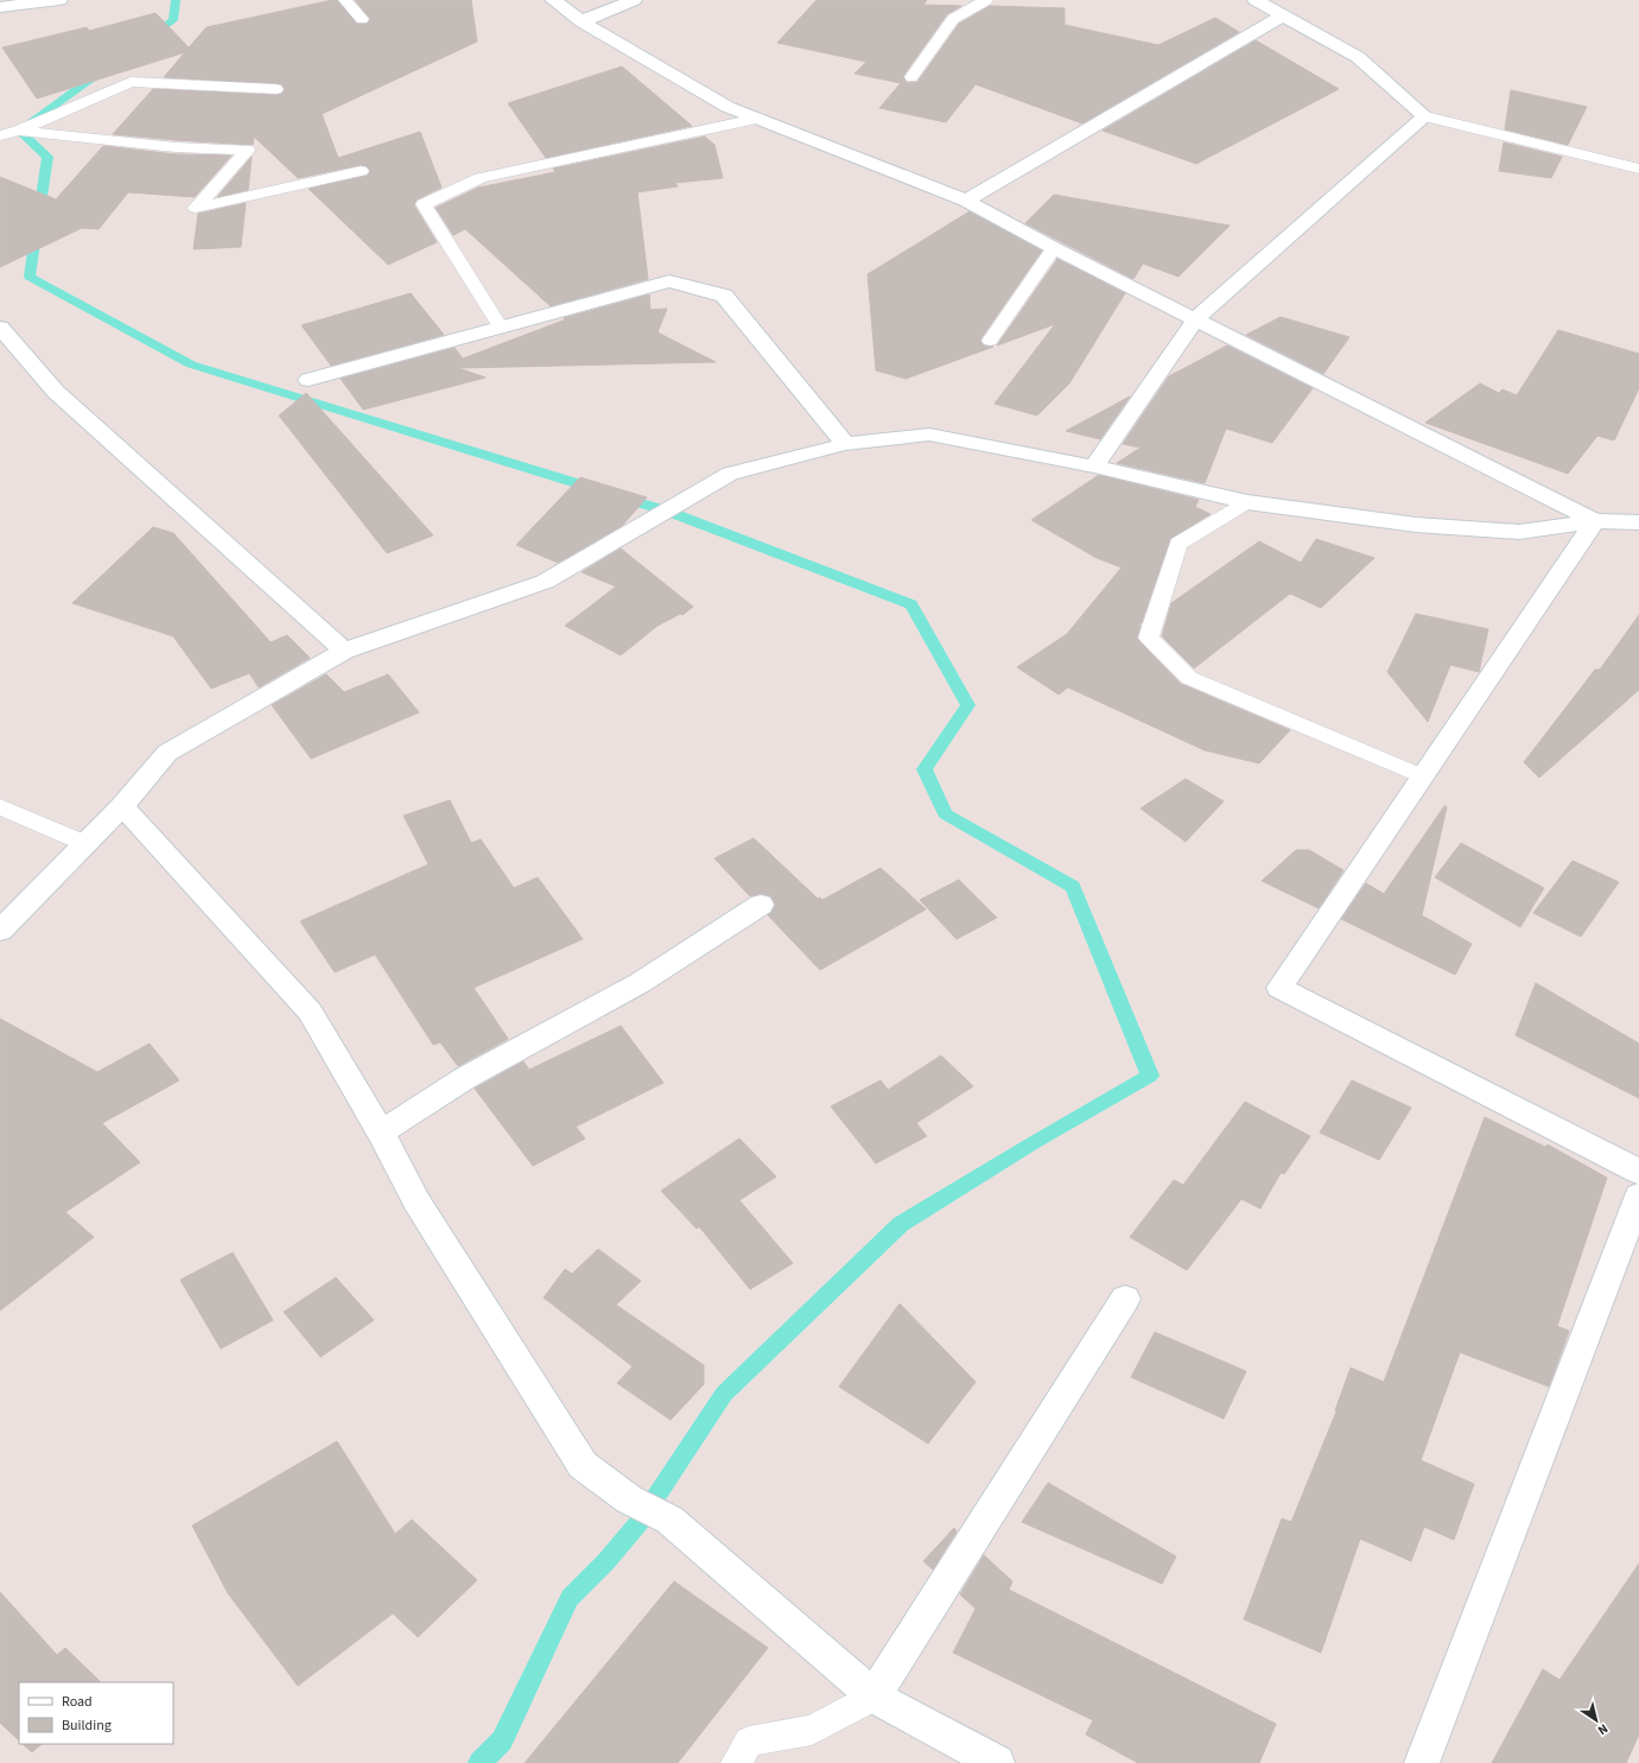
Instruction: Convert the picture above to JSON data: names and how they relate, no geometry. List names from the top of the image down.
{
  "legend": ["Road", "Building"],
  "north": "bottom right"
}
